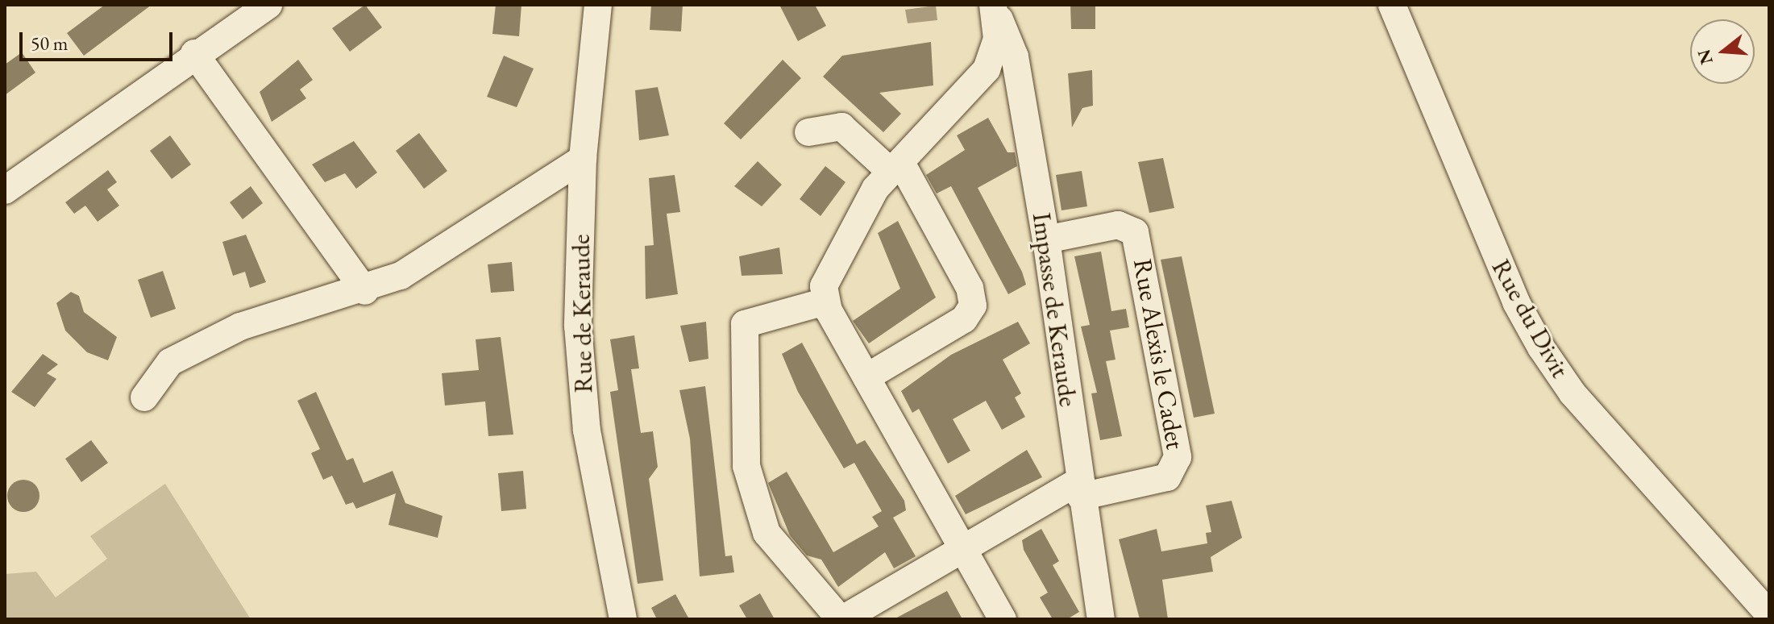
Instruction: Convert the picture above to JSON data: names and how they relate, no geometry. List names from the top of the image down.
{
  "streets": {
    "street": [
      "Impasse de Keraude",
      "Rue de Keraude",
      "Rue du Divit",
      "Rue Alexis le Cadet"
    ]
  },
  "crossings": [
    ["Impasse de Keraude", "Rue Alexis le Cadet"]
  ],
  "scale_bar": "50 m",
  "north": "left"
}
